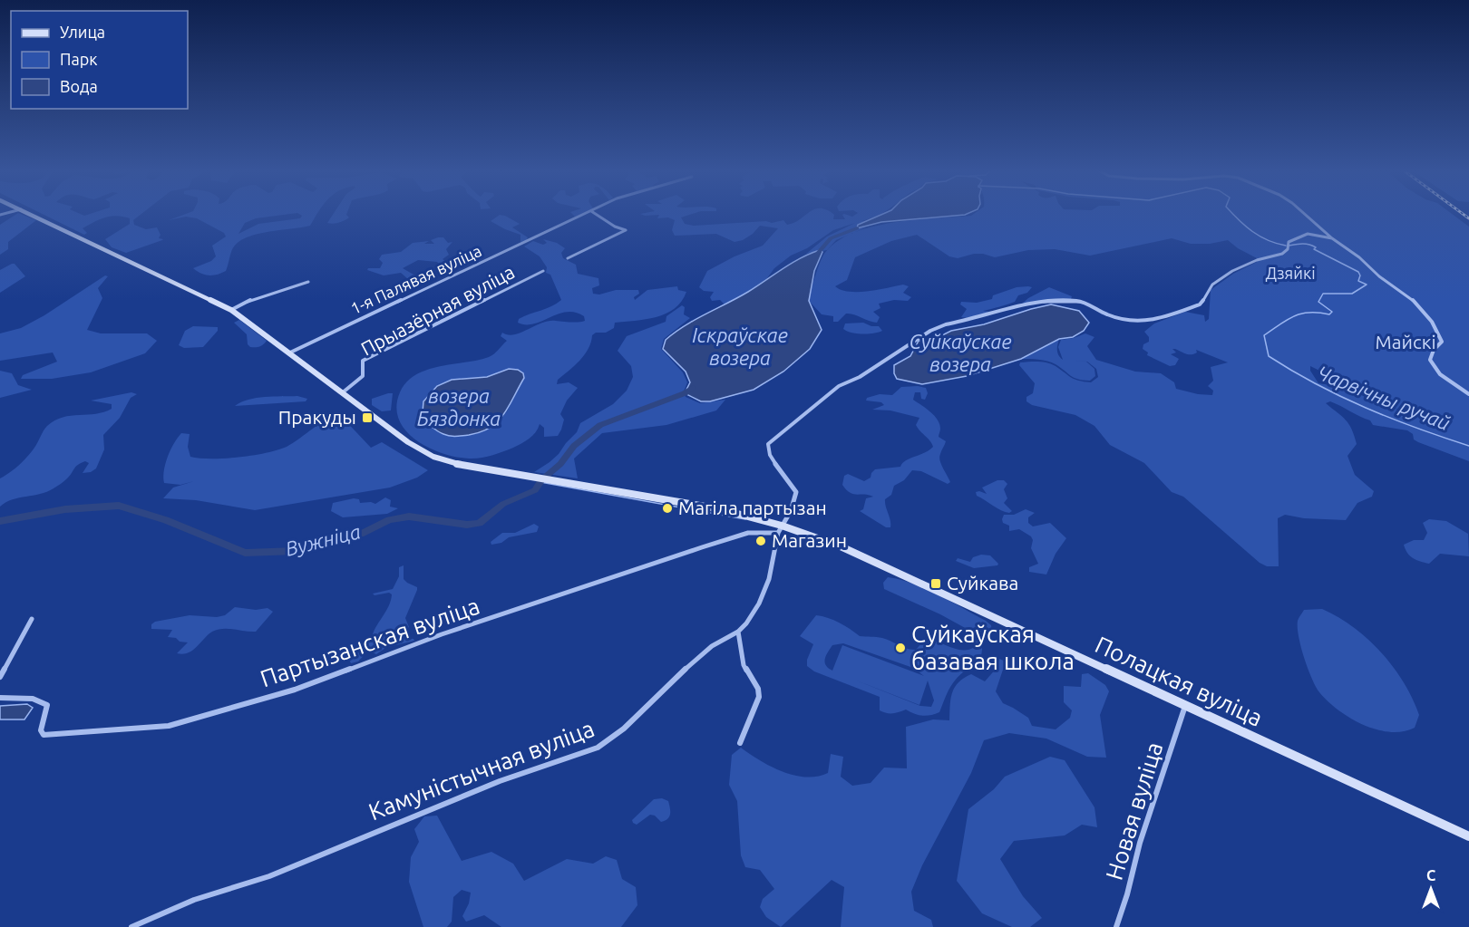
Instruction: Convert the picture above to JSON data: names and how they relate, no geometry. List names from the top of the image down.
{
  "streets": {
    "main road": ["Полацкая вуліца"],
    "street": [
      "1-я Палявая вуліца",
      "Прыазёрная вуліца",
      "Партызанская вуліца",
      "Камуністычная вуліца",
      "Новая вуліца"
    ]
  },
  "crossings": [
    ["1-я Палявая вуліца", "Полацкая вуліца"],
    ["Прыазёрная вуліца", "Полацкая вуліца"],
    ["Партызанская вуліца", "Камуністычная вуліца"],
    ["Полацкая вуліца", "Камуністычная вуліца"],
    ["Полацкая вуліца", "Новая вуліца"]
  ],
  "water": [
    "Іскраўскае возера",
    "Суйкаўскае возера",
    "возера Бяздонка",
    "Чарвічны ручай",
    "Вужніца"
  ],
  "parks": ["Дзяйкі", "Майскі"],
  "places": {
    "transit": ["Пракуды", "Суйкава"],
    "other": ["Магіла партызан", "Магазин", "Суйкаўская базавая школа"]
  },
  "legend": ["Улица", "Парк", "Вода"],
  "north": "top"
}
